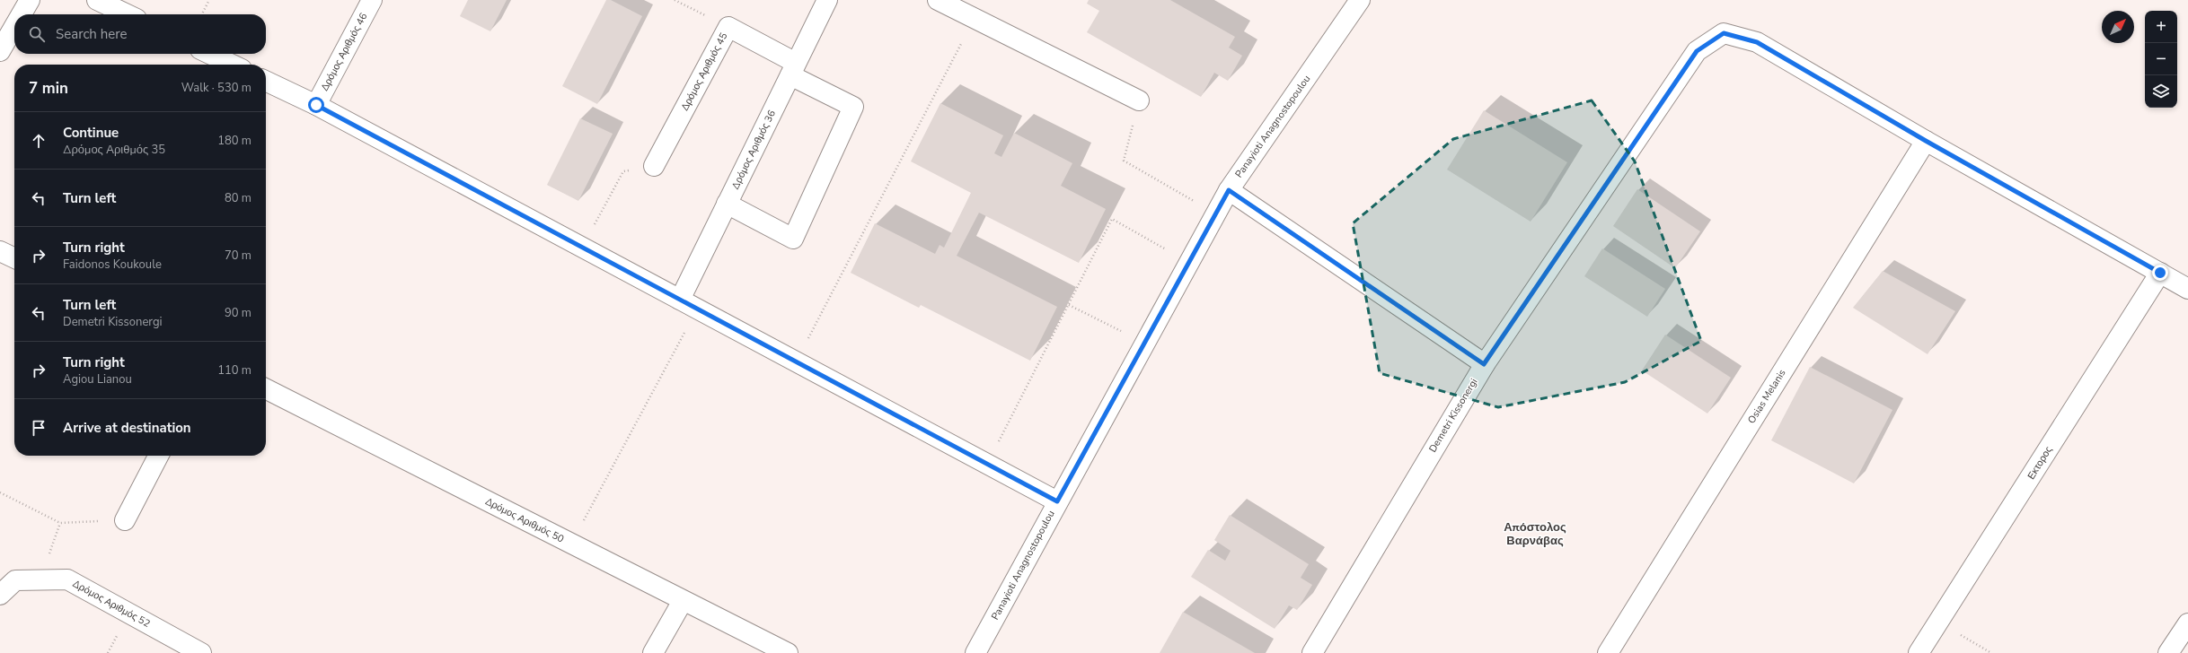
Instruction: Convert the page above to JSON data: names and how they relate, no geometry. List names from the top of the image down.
{
  "streets": {
    "street": [
      "Δρόμος Αριθμός 46",
      "Δρόμος Αριθμός 45",
      "Panayioti Anagnostopoulou",
      "Δρόμος Αριθμός 36",
      "Osias Melanis",
      "Demetri Kissonergi",
      "Εκτορος",
      "Δρόμος Αριθμός 50",
      "Δρόμος Αριθμός 52"
    ]
  },
  "crossings": [
    ["Δρόμος Αριθμός 45", "Δρόμος Αριθμός 36"],
    ["Osias Melanis", "Demetri Kissonergi"]
  ],
  "districts": ["Απόστολος Βαρνάβας"],
  "north": "top right",
  "page": {
    "map_buttons": ["+", "−"],
    "search": "Search here",
    "heading": ["7 min", "Walk · 530 m"],
    "list": [
      ["Continue", "Δρόμος Αριθμός 35", "180 m"],
      ["Turn left", "80 m"],
      ["Turn right", "Faidonos Koukoule", "70 m"],
      ["Turn left", "Demetri Kissonergi", "90 m"],
      ["Turn right", "Agiou Lianou", "110 m"],
      "Arrive at destination"
    ]
  }
}
